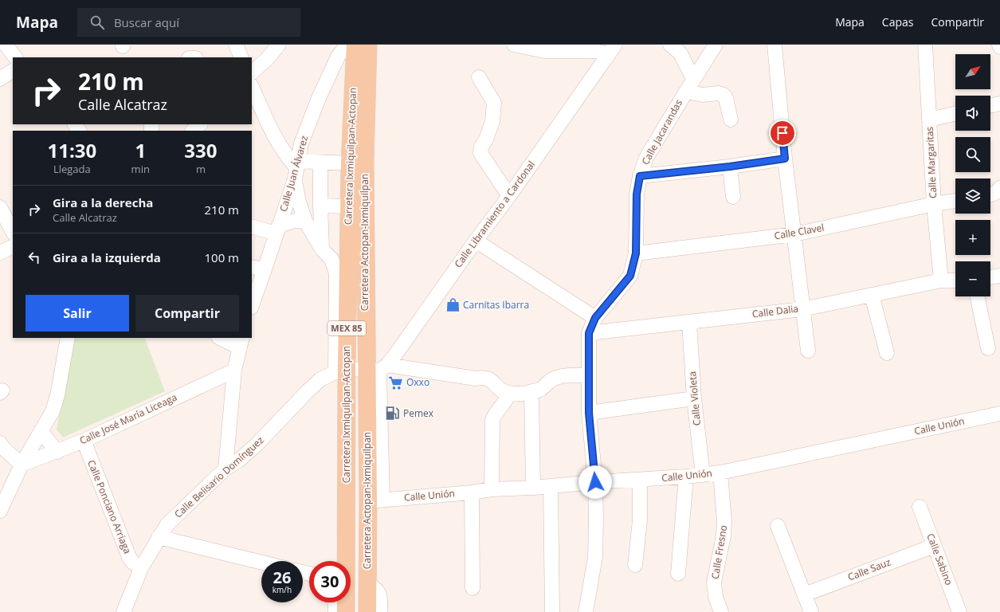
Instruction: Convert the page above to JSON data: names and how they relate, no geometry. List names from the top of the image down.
{
  "streets": {
    "main road": ["Carretera Ixmiquilpan-Actopan", "Carretera Actopan-Ixmiquilpan", "MEX 85"],
    "street": [
      "Calle Jacarandas",
      "Calle Margaritas",
      "Calle Juan Álvarez",
      "Calle Libramiento a Cardonal",
      "Calle Clavel",
      "Calle Dalia",
      "Calle Violeta",
      "Calle José María Liceaga",
      "Calle Unión",
      "Calle Belisario Domínguez",
      "Calle Ponciano Arriaga",
      "Calle Fresno",
      "Calle Sabino",
      "Calle Sauz"
    ]
  },
  "crossings": [
    ["Calle Jacarandas", "Calle Clavel"],
    ["Calle Jacarandas", "Calle Dalia"],
    ["Calle Jacarandas", "Calle Unión"],
    ["Carretera Ixmiquilpan-Actopan", "Calle Belisario Domínguez"],
    ["Calle Margaritas", "Calle Clavel"],
    ["Calle Margaritas", "Calle Dalia"],
    ["Calle Libramiento a Cardonal", "Carretera Actopan-Ixmiquilpan"],
    ["Carretera Actopan-Ixmiquilpan", "Calle Unión"],
    ["Calle Dalia", "Calle Violeta"],
    ["Calle Violeta", "Calle Unión"],
    ["Calle José María Liceaga", "Calle Ponciano Arriaga"],
    ["Calle Unión", "Calle Fresno"],
    ["Calle Belisario Domínguez", "Calle Ponciano Arriaga"],
    ["Calle Sabino", "Calle Sauz"]
  ],
  "places": {
    "shop": ["Carnitas Ibarra"],
    "supermarket": ["Oxxo"],
    "fuel station": ["Pemex"]
  },
  "north": "top right",
  "page": {
    "header": "Mapa",
    "search": "Buscar aquí",
    "nav": ["Mapa", "Capas", "Compartir"],
    "map_buttons": ["+", "−"],
    "turn": ["210 m", "Calle Alcatraz"],
    "eta": [
      "11:30",
      "Llegada",
      "1",
      "min",
      "330",
      "m"
    ],
    "list": [
      {
        "name": "Gira a la derecha",
        "note": "Calle Alcatraz",
        "value": "210 m"
      },
      {
        "name": "Gira a la izquierda",
        "value": "100 m"
      }
    ],
    "buttons": ["Salir", "Compartir"],
    "speed": "26 km/h",
    "limit": "30"
  }
}
